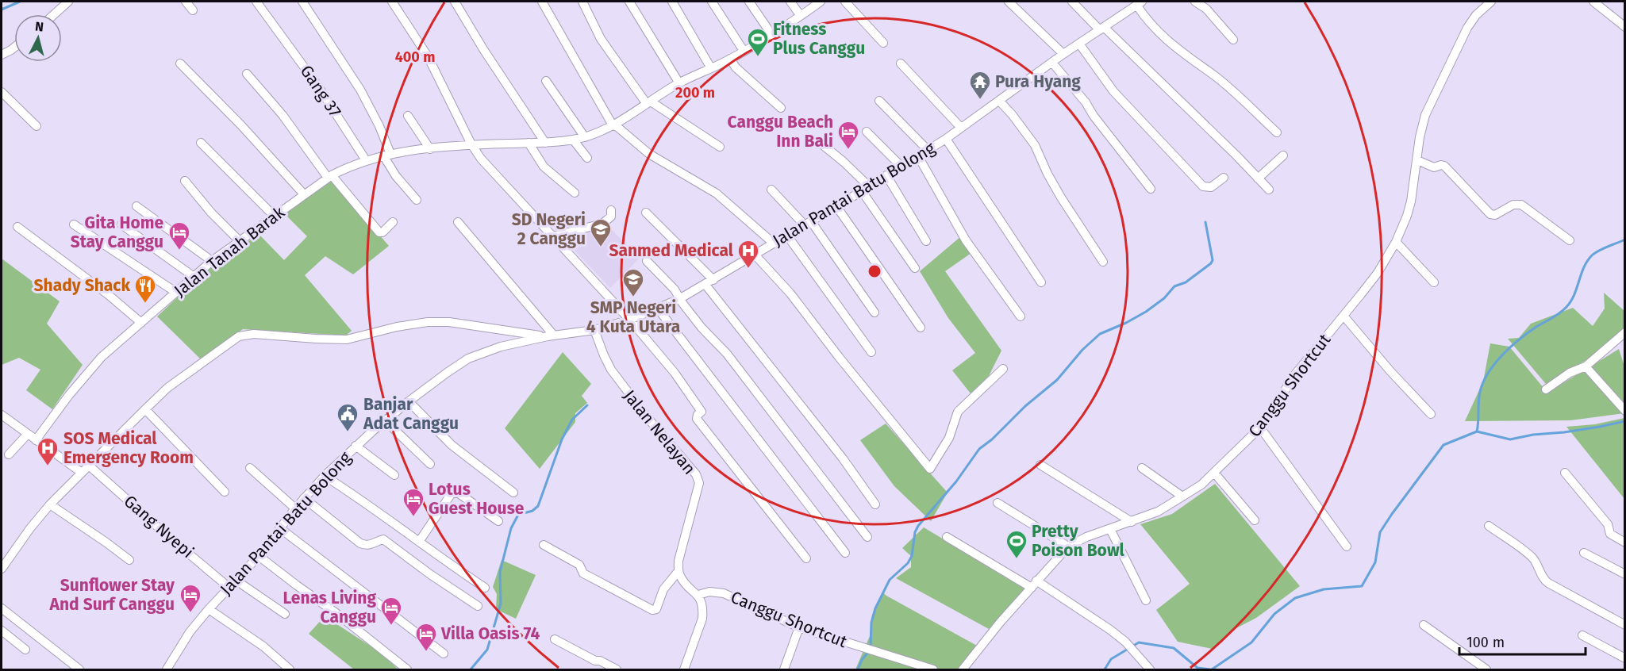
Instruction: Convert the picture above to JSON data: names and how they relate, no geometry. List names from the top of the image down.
{
  "streets": {
    "street": [
      "Gang 37",
      "Jalan Pantai Batu Bolong",
      "Jalan Tanah Barak",
      "Canggu Shortcut",
      "Jalan Nelayan",
      "Gang Nyepi"
    ]
  },
  "crossings": [
    ["Gang 37", "Jalan Tanah Barak"],
    ["Jalan Pantai Batu Bolong", "Jalan Nelayan"],
    ["Jalan Pantai Batu Bolong", "Gang Nyepi"]
  ],
  "places": {
    "sports": ["Fitness Plus Canggu", "Pretty Poison Bowl"],
    "temple": ["Pura Hyang"],
    "hotel": [
      "Canggu Beach Inn Bali",
      "Gita Home Stay Canggu",
      "Lotus Guest House",
      "Sunflower Stay And Surf Canggu",
      "Lenas Living Canggu",
      "Villa Oasis 74"
    ],
    "school or university": ["SD Negeri 2 Canggu", "SMP Negeri 4 Kuta Utara"],
    "hospital": ["Sanmed Medical", "SOS Medical Emergency Room"],
    "restaurant": ["Shady Shack"],
    "public building": ["Banjar Adat Canggu"]
  },
  "scale_bar": "100 m",
  "north": "top",
  "rings": ["400 m", "200 m"]
}
